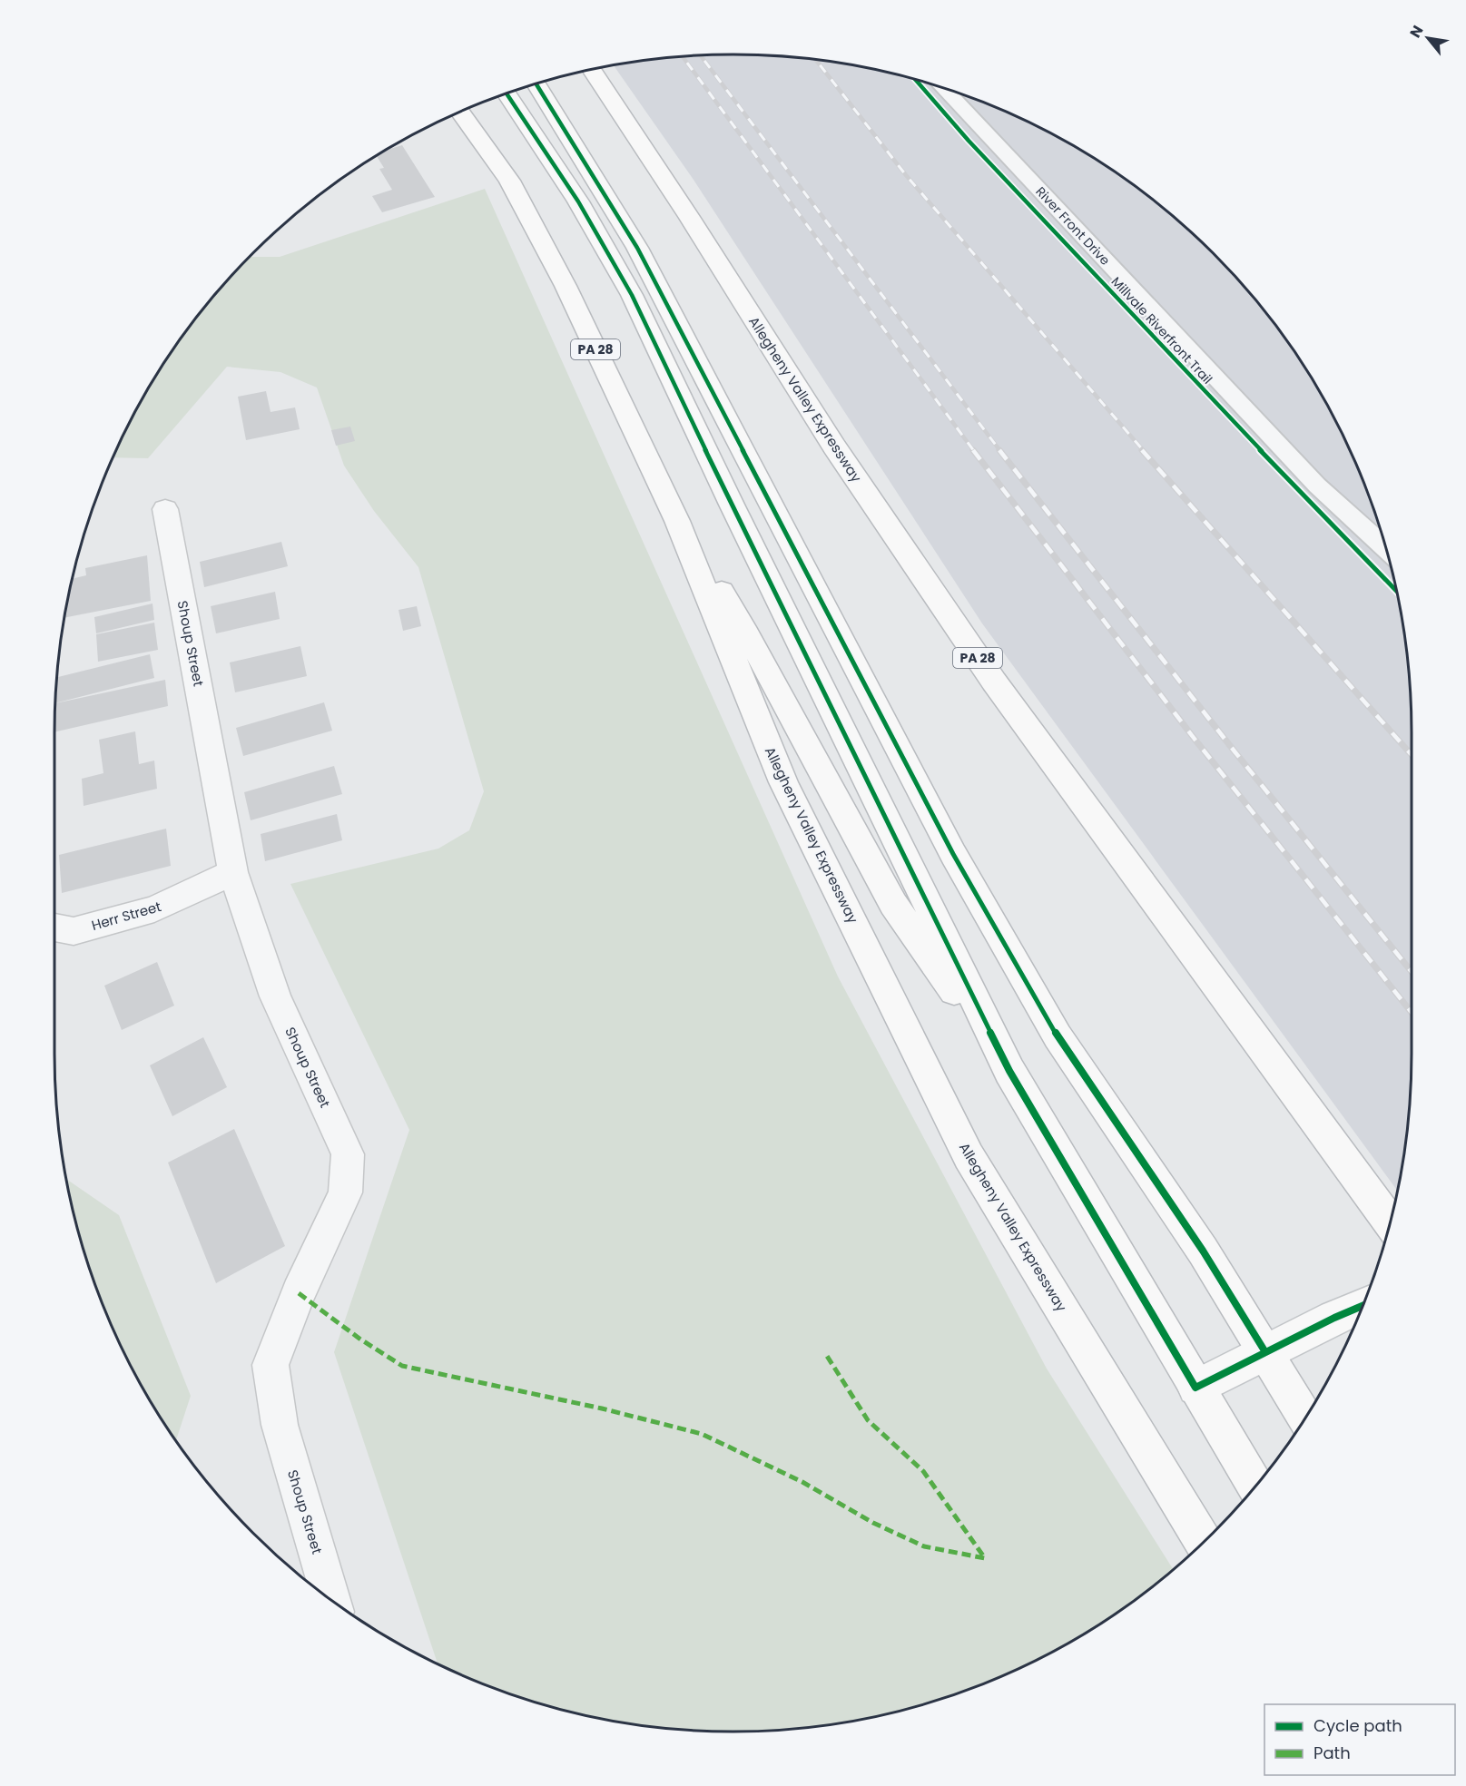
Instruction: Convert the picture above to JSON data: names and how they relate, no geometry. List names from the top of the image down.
{
  "streets": {
    "main road": ["PA 28", "Allegheny Valley Expressway"],
    "street": ["Shoup Street", "Herr Street"],
    "lane": ["River Front Drive"],
    "cycle path": ["Millvale Riverfront Trail"]
  },
  "crossings": [
    ["Shoup Street", "Herr Street"]
  ],
  "legend": ["Cycle path", "Path"],
  "north": "top left"
}
